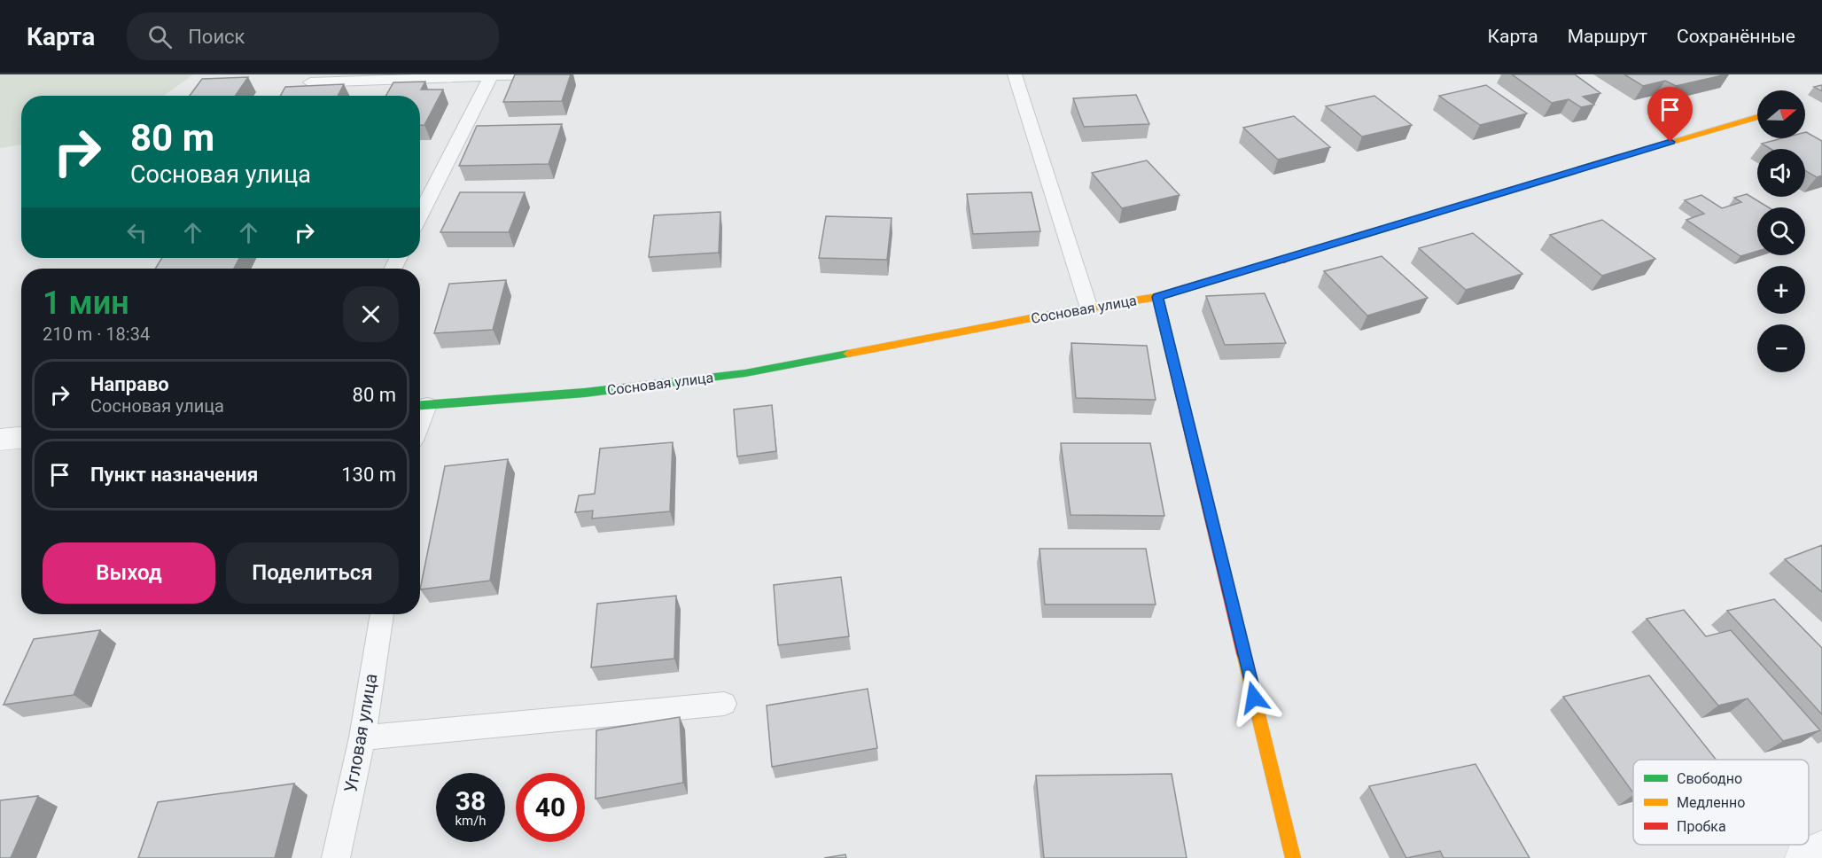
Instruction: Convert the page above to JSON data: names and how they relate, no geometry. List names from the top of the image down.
{
  "streets": {
    "street": ["Сосновая улица"],
    "lane": ["Угловая улица"]
  },
  "legend": ["Свободно", "Медленно", "Пробка"],
  "north": "right",
  "page": {
    "header": "Карта",
    "search": "Поиск",
    "nav": ["Карта", "Маршрут", "Сохранённые"],
    "map_buttons": ["+", "−"],
    "turn": ["80 m", "Сосновая улица"],
    "heading": ["1 мин", "210 m · 18:34"],
    "list": [
      {
        "name": "Направо",
        "note": "Сосновая улица",
        "value": "80 m"
      },
      {
        "name": "Пункт назначения",
        "value": "130 m"
      }
    ],
    "buttons": ["Выход", "Поделиться"],
    "speed": "38 km/h",
    "limit": "40"
  }
}
